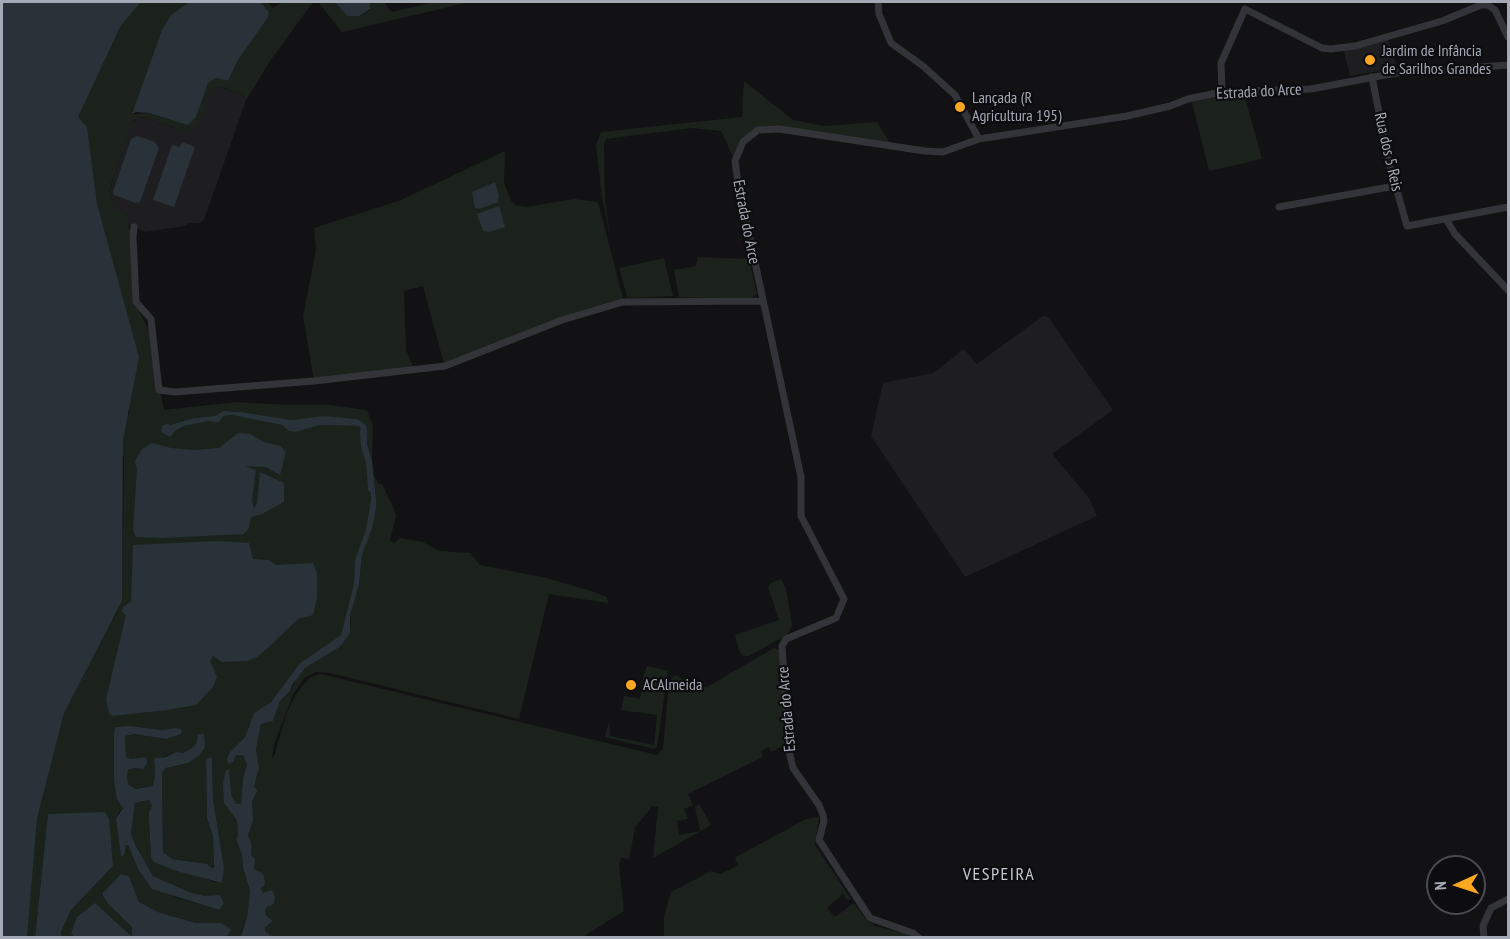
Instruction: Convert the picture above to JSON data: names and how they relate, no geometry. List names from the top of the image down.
{
  "streets": {
    "street": ["Estrada do Arce", "Rua dos 5 Reis"]
  },
  "crossings": [
    ["Estrada do Arce", "Rua dos 5 Reis"]
  ],
  "districts": ["VESPEIRA"],
  "places": ["Jardim de Infância de Sarilhos Grandes", "Lançada (R Agricultura 195)", "ACAlmeida"],
  "north": "left"
}
